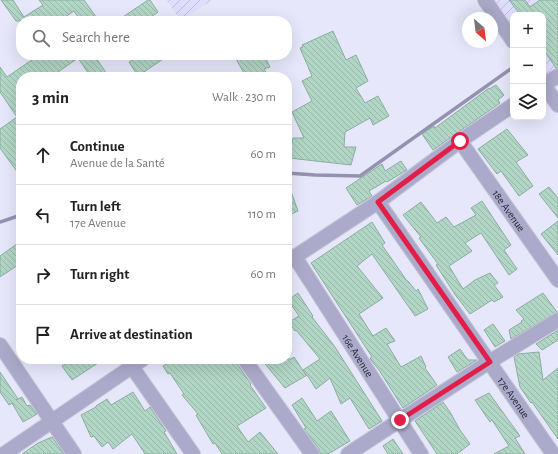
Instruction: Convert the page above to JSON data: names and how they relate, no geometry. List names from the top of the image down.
{
  "streets": {
    "street": ["18e Avenue", "16e Avenue", "17e Avenue"]
  },
  "north": "bottom right",
  "page": {
    "map_buttons": ["+", "−"],
    "search": "Search here",
    "heading": ["3 min", "Walk · 230 m"],
    "list": [
      ["Continue", "Avenue de la Santé", "60 m"],
      ["Turn left", "17e Avenue", "110 m"],
      ["Turn right", "60 m"],
      "Arrive at destination"
    ]
  }
}
